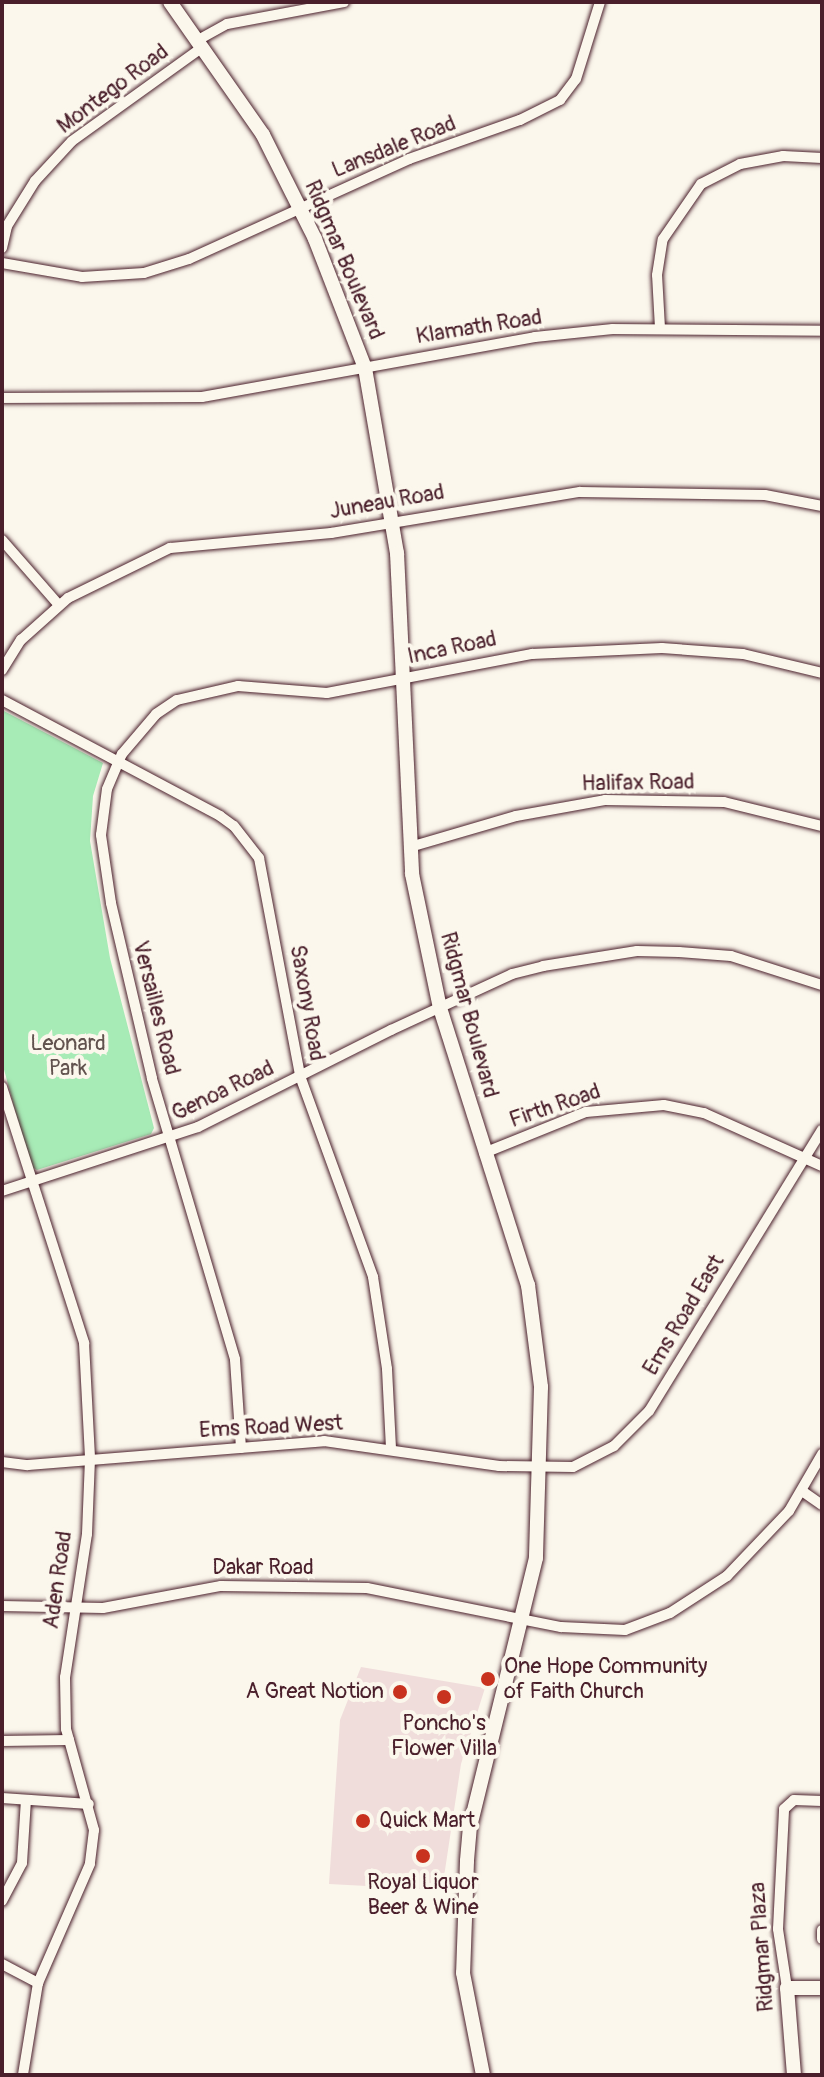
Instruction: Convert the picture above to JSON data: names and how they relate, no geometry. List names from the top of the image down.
{
  "streets": {
    "street": [
      "Montego Road",
      "Lansdale Road",
      "Ridgmar Boulevard",
      "Klamath Road",
      "Juneau Road",
      "Inca Road",
      "Halifax Road",
      "Saxony Road",
      "Versailles Road",
      "Genoa Road",
      "Firth Road",
      "Ems Road East",
      "Ems Road West",
      "Dakar Road",
      "Aden Road",
      "Ridgmar Plaza"
    ]
  },
  "crossings": [
    ["Montego Road", "Ridgmar Boulevard"],
    ["Lansdale Road", "Ridgmar Boulevard"],
    ["Ridgmar Boulevard", "Klamath Road"],
    ["Ridgmar Boulevard", "Juneau Road"],
    ["Ridgmar Boulevard", "Inca Road"],
    ["Ridgmar Boulevard", "Halifax Road"],
    ["Ridgmar Boulevard", "Genoa Road"],
    ["Ridgmar Boulevard", "Firth Road"],
    ["Ridgmar Boulevard", "Ems Road East"],
    ["Ridgmar Boulevard", "Ems Road West"],
    ["Ridgmar Boulevard", "Dakar Road"],
    ["Inca Road", "Saxony Road"],
    ["Inca Road", "Versailles Road"],
    ["Saxony Road", "Versailles Road"],
    ["Saxony Road", "Genoa Road"],
    ["Saxony Road", "Ems Road West"],
    ["Versailles Road", "Genoa Road"],
    ["Versailles Road", "Ems Road West"],
    ["Genoa Road", "Aden Road"],
    ["Firth Road", "Ems Road East"],
    ["Ems Road East", "Ems Road West"],
    ["Ems Road West", "Aden Road"],
    ["Dakar Road", "Aden Road"]
  ],
  "parks": ["Leonard Park"],
  "places": [
    "One Hope Community of Faith Church",
    "A Great Notion",
    "Poncho's Flower Villa",
    "Quick Mart",
    "Royal Liquor Beer & Wine"
  ]
}
